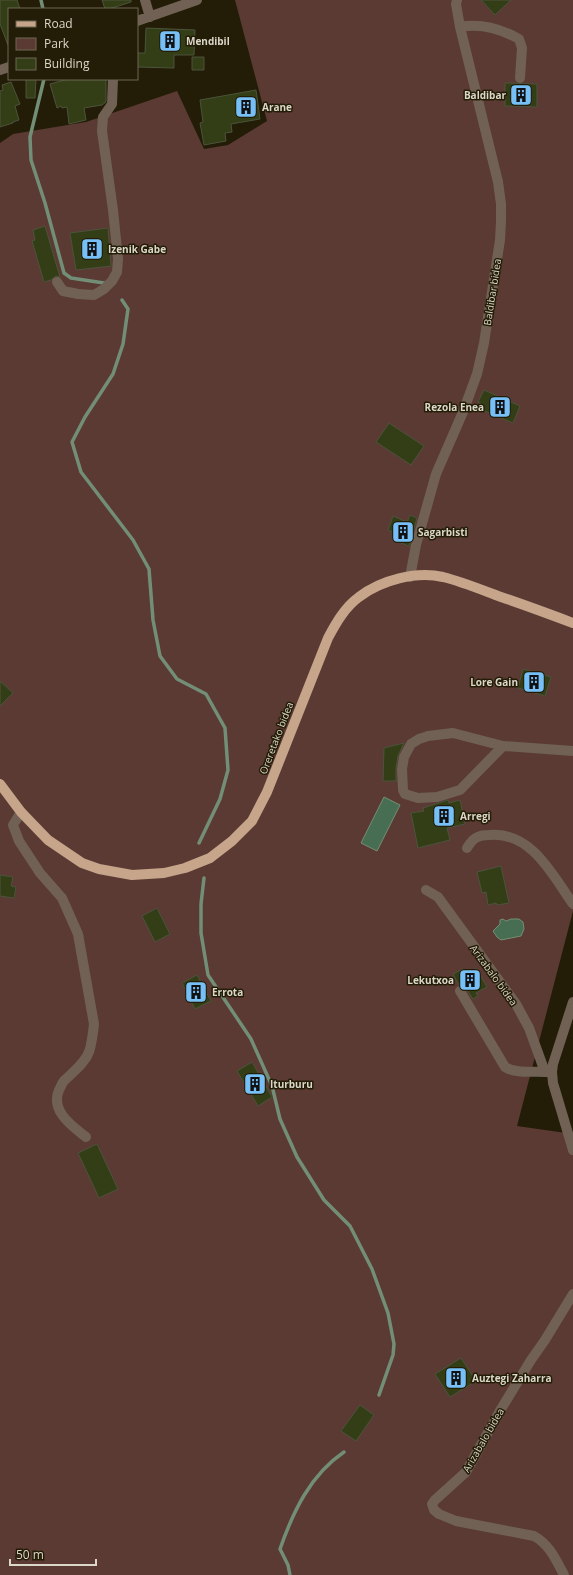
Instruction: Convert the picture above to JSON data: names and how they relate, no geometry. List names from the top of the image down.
{
  "streets": {
    "main road": ["Oreretako bidea"],
    "street": ["Baldibar bidea", "Arizabalo bidea"]
  },
  "crossings": [
    ["Baldibar bidea", "Oreretako bidea"]
  ],
  "places": {
    "building": [
      "Mendibil",
      "Baldibar",
      "Arane",
      "Izenik Gabe",
      "Rezola Enea",
      "Sagarbisti",
      "Lore Gain",
      "Arregi",
      "Lekutxoa",
      "Errota",
      "Iturburu",
      "Auztegi Zaharra"
    ]
  },
  "legend": ["Road", "Park", "Building"],
  "scale_bar": "50 m"
}
